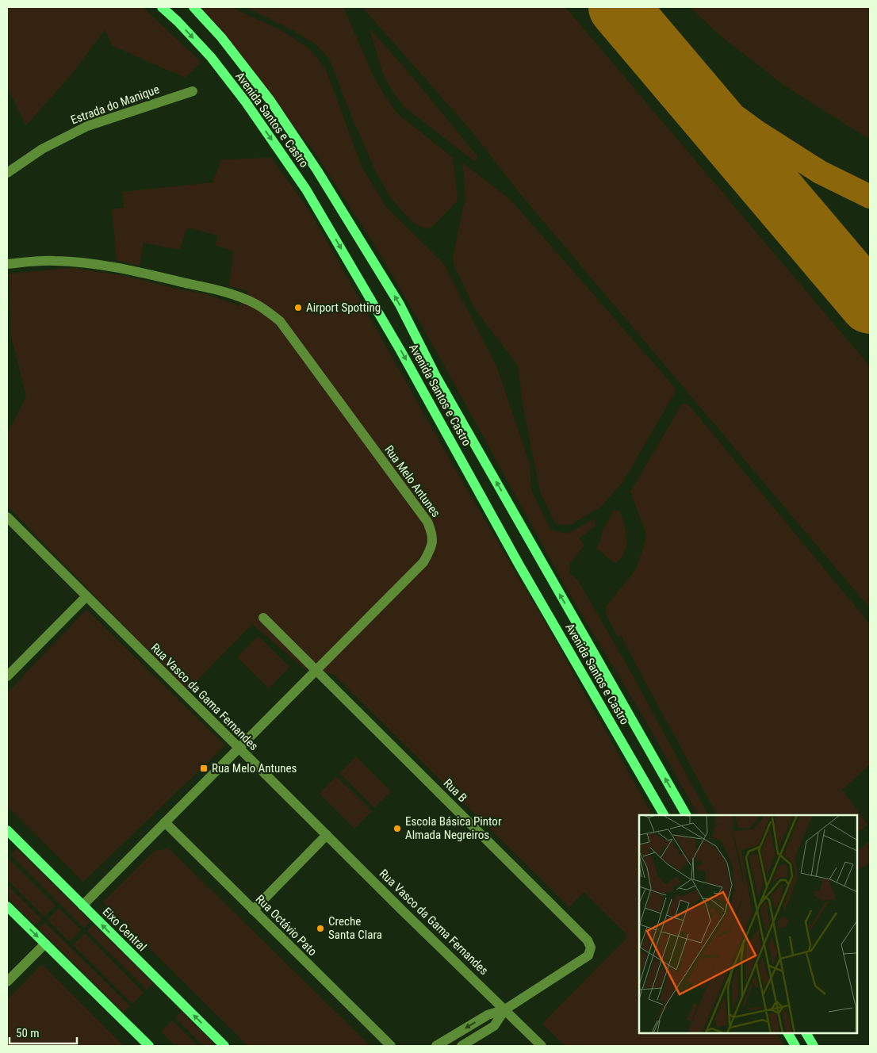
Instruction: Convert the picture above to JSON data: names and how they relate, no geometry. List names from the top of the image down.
{
  "streets": {
    "main road": ["Avenida Santos e Castro", "Eixo Central"],
    "street": [
      "Estrada do Manique",
      "Rua Melo Antunes",
      "Rua Vasco da Gama Fernandes",
      "Rua B",
      "Rua Octávio Pato"
    ]
  },
  "crossings": [
    ["Rua Melo Antunes", "Rua Vasco da Gama Fernandes"],
    ["Rua Melo Antunes", "Rua B"],
    ["Rua Melo Antunes", "Rua Octávio Pato"],
    ["Rua Melo Antunes", "Eixo Central"],
    ["Rua Vasco da Gama Fernandes", "Rua B"]
  ],
  "places": {
    "other": ["Airport Spotting", "Escola Básica Pintor Almada Negreiros", "Creche Santa Clara"],
    "transit": ["Rua Melo Antunes"]
  },
  "scale_bar": "50 m"
}
